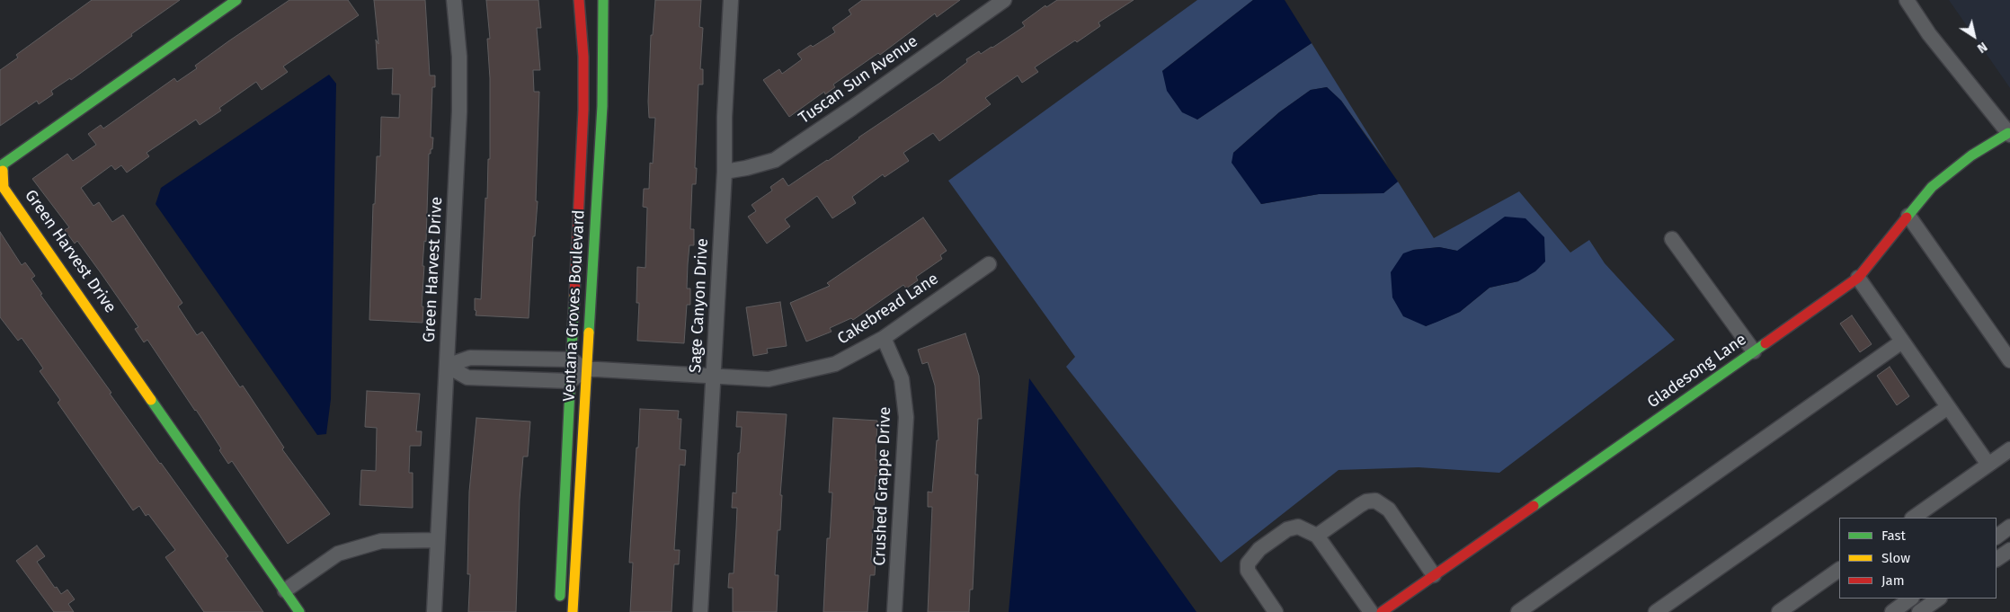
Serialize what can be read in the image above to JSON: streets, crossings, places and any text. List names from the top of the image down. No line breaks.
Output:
{"streets":{"street":["Tuscan Sun Avenue","Green Harvest Drive","Ventana Groves Boulevard","Sage Canyon Drive","Cakebread Lane","Gladesong Lane","Crushed Grappe Drive"]},"crossings":[["Tuscan Sun Avenue","Sage Canyon Drive"],["Ventana Groves Boulevard","Cakebread Lane"],["Sage Canyon Drive","Cakebread Lane"],["Cakebread Lane","Crushed Grappe Drive"]],"legend":["Fast","Slow","Jam"],"north":"bottom right"}
